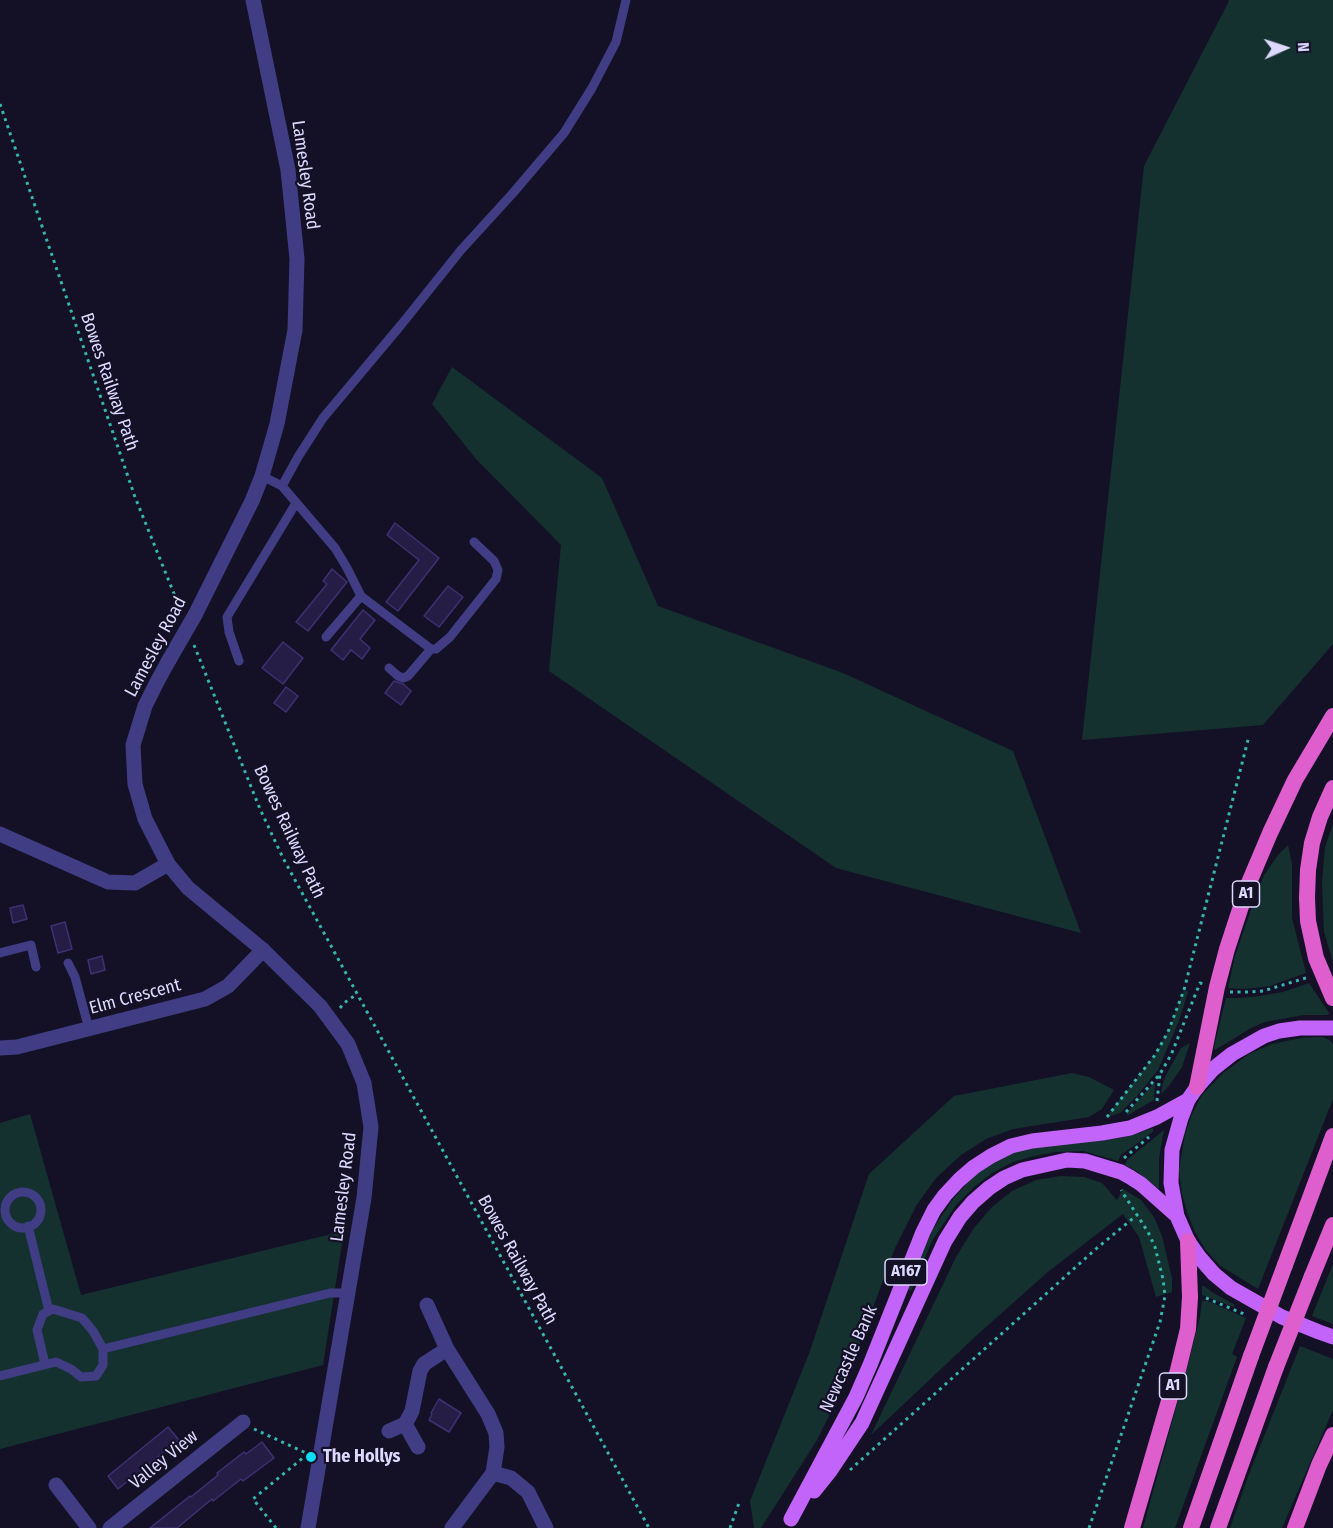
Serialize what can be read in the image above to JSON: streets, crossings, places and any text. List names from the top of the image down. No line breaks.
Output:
{"streets":{"highway":["A1"],"main road":["A167","Newcastle Bank"],"street":["Lamesley Road","Elm Crescent","Valley View"],"path":["Bowes Railway Path"]},"crossings":[["Lamesley Road","Bowes Railway Path"],["Lamesley Road","Elm Crescent"],["A1","A167"],["A1","Newcastle Bank"],["A167","Newcastle Bank"]],"places":["The Hollys"],"north":"right"}
